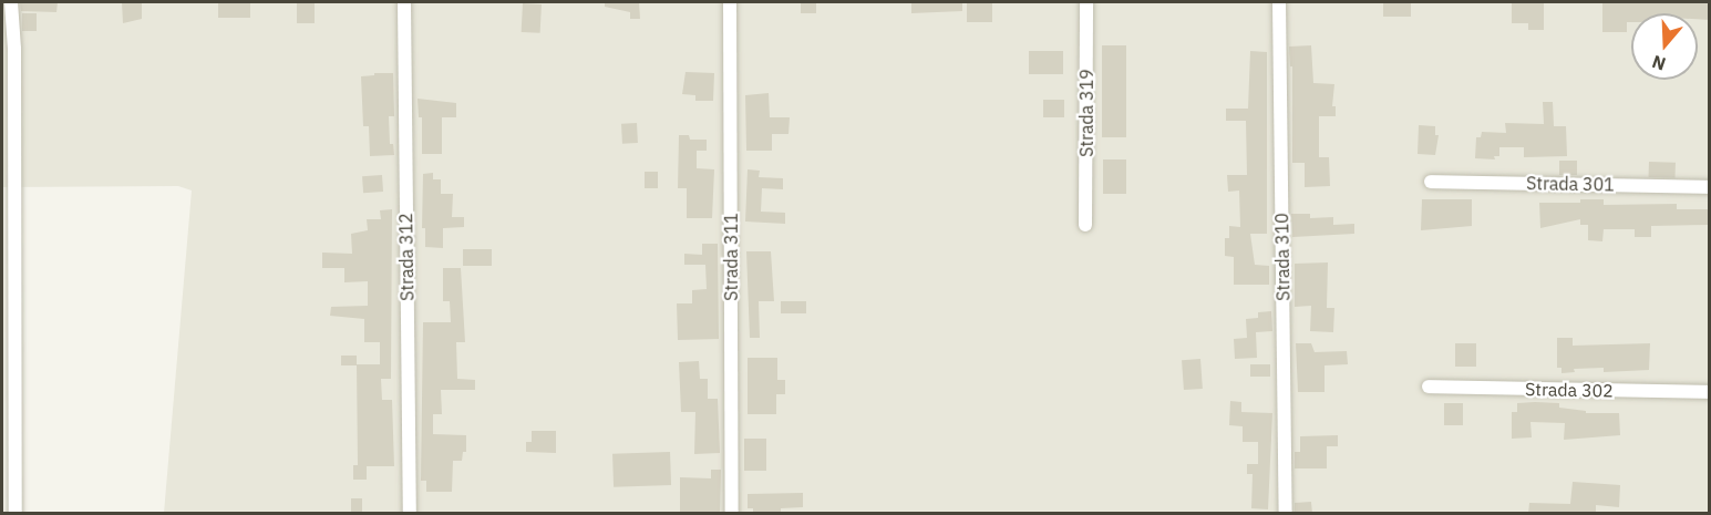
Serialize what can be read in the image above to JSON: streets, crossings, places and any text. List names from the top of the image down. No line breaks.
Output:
{"streets":{"street":["Strada 319","Strada 301","Strada 312","Strada 311","Strada 310","Strada 302"]},"north":"bottom"}
